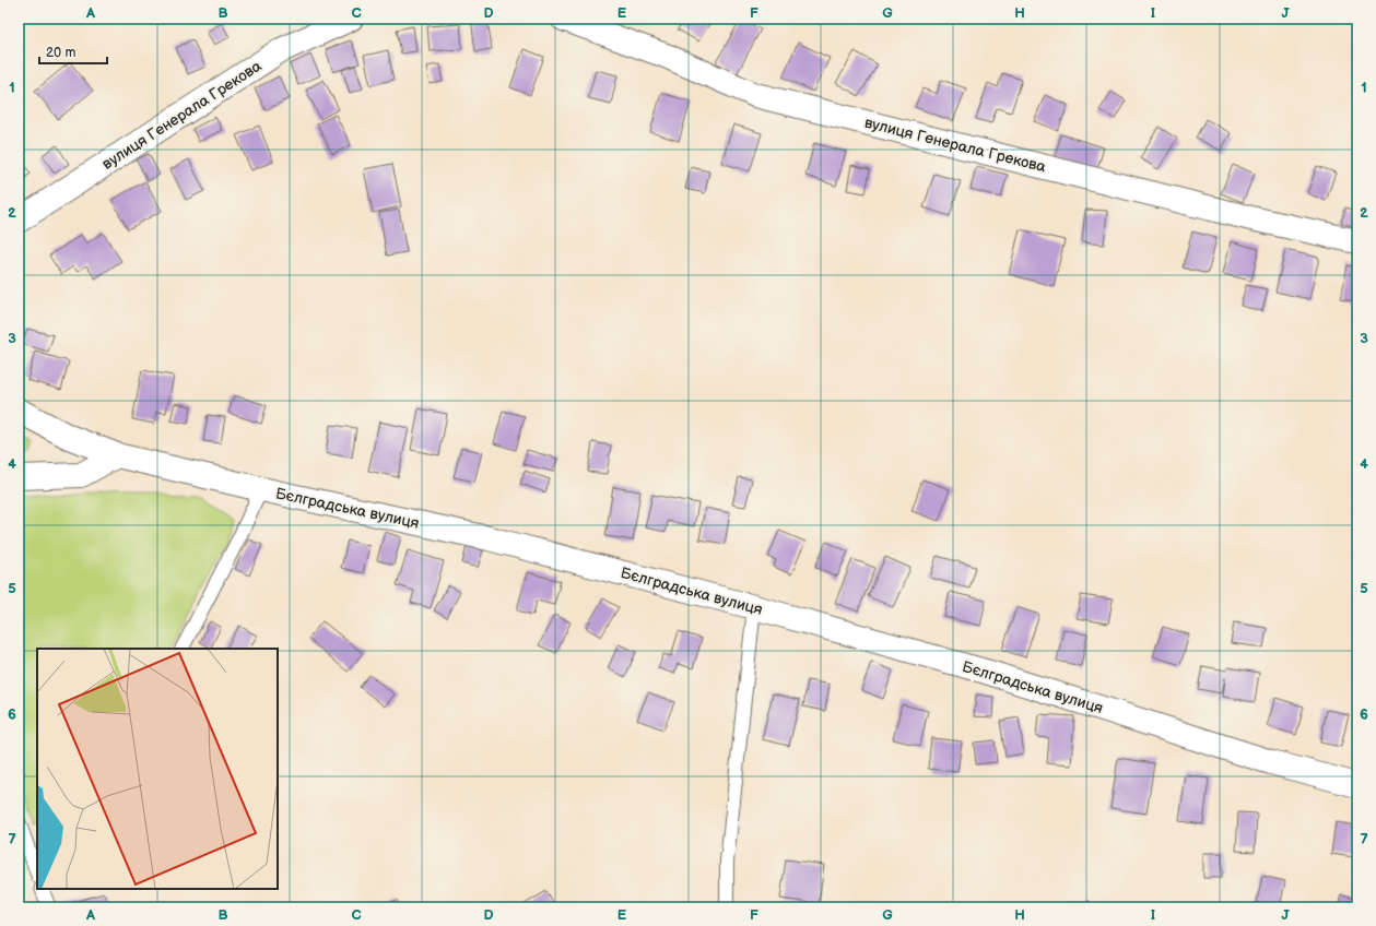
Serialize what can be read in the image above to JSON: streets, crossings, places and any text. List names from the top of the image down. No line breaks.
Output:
{"streets":{"street":["вулиця Генерала Грекова","Бєлградська вулиця"]},"scale_bar":"20 m","grid":{"columns":["A","B","C","D","E","F","G","H","I","J"],"rows":["1","2","3","4","5","6","7"]}}
